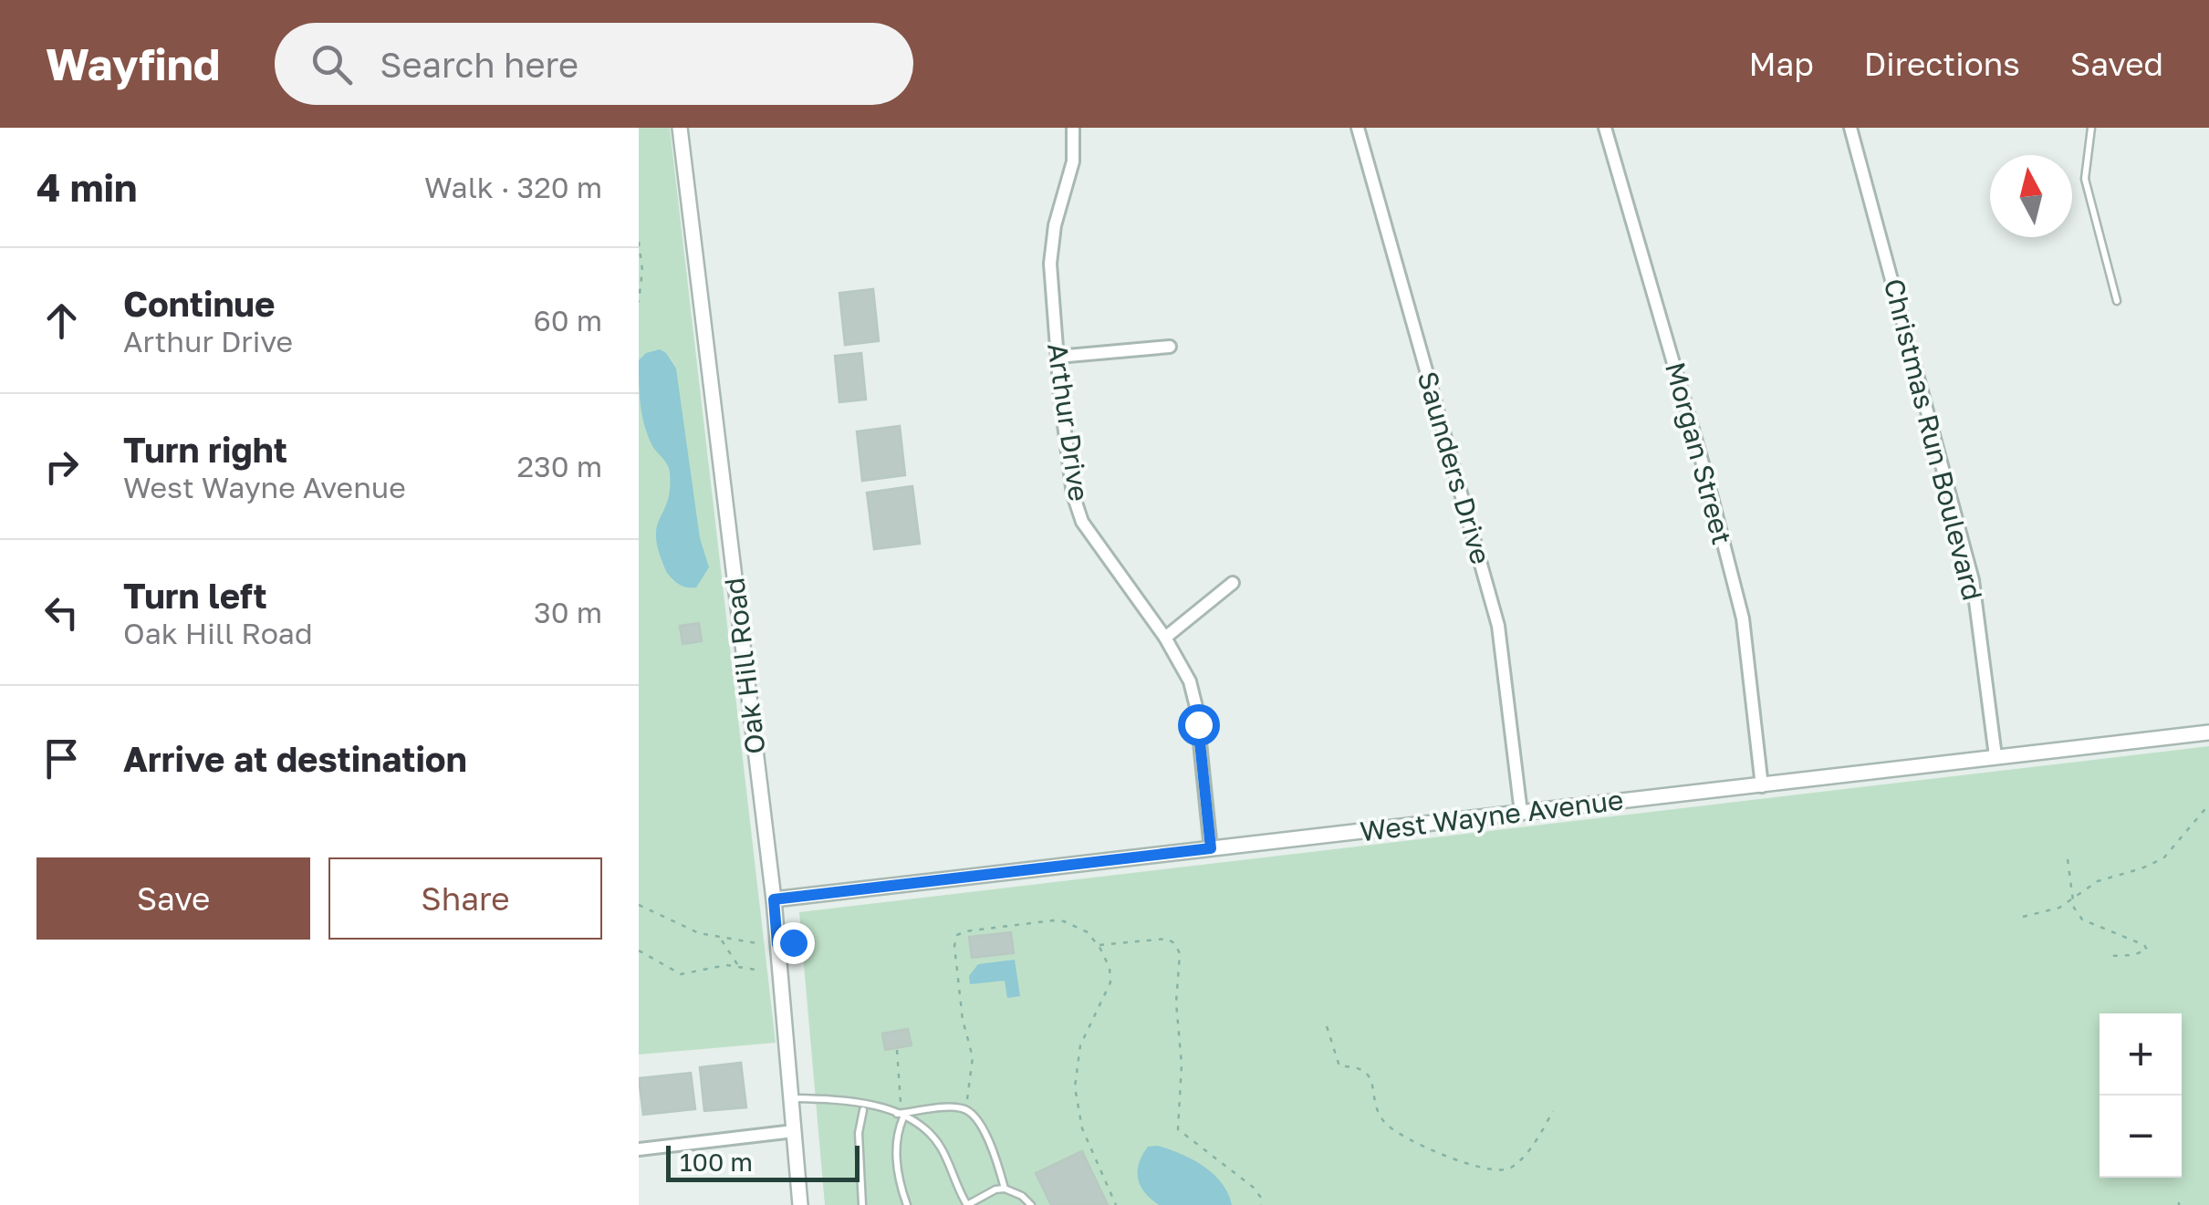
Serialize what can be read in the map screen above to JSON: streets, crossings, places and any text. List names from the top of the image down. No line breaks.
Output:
{"streets":{"street":["Arthur Drive","Christmas Run Boulevard","Morgan Street","Saunders Drive","Oak Hill Road","West Wayne Avenue"]},"crossings":[["Arthur Drive","West Wayne Avenue"],["Christmas Run Boulevard","West Wayne Avenue"],["Morgan Street","West Wayne Avenue"],["Saunders Drive","West Wayne Avenue"],["Oak Hill Road","West Wayne Avenue"]],"scale_bar":"100 m","north":"top","page":{"header":"Wayfind","search":"Search here","nav":["Map","Directions","Saved"],"heading":["4 min","Walk · 320 m"],"list":[["Continue","Arthur Drive","60 m"],["Turn right","West Wayne Avenue","230 m"],["Turn left","Oak Hill Road","30 m"],"Arrive at destination"],"buttons":["Save","Share"],"map_buttons":["+","−"],"scale":"100 m"}}
